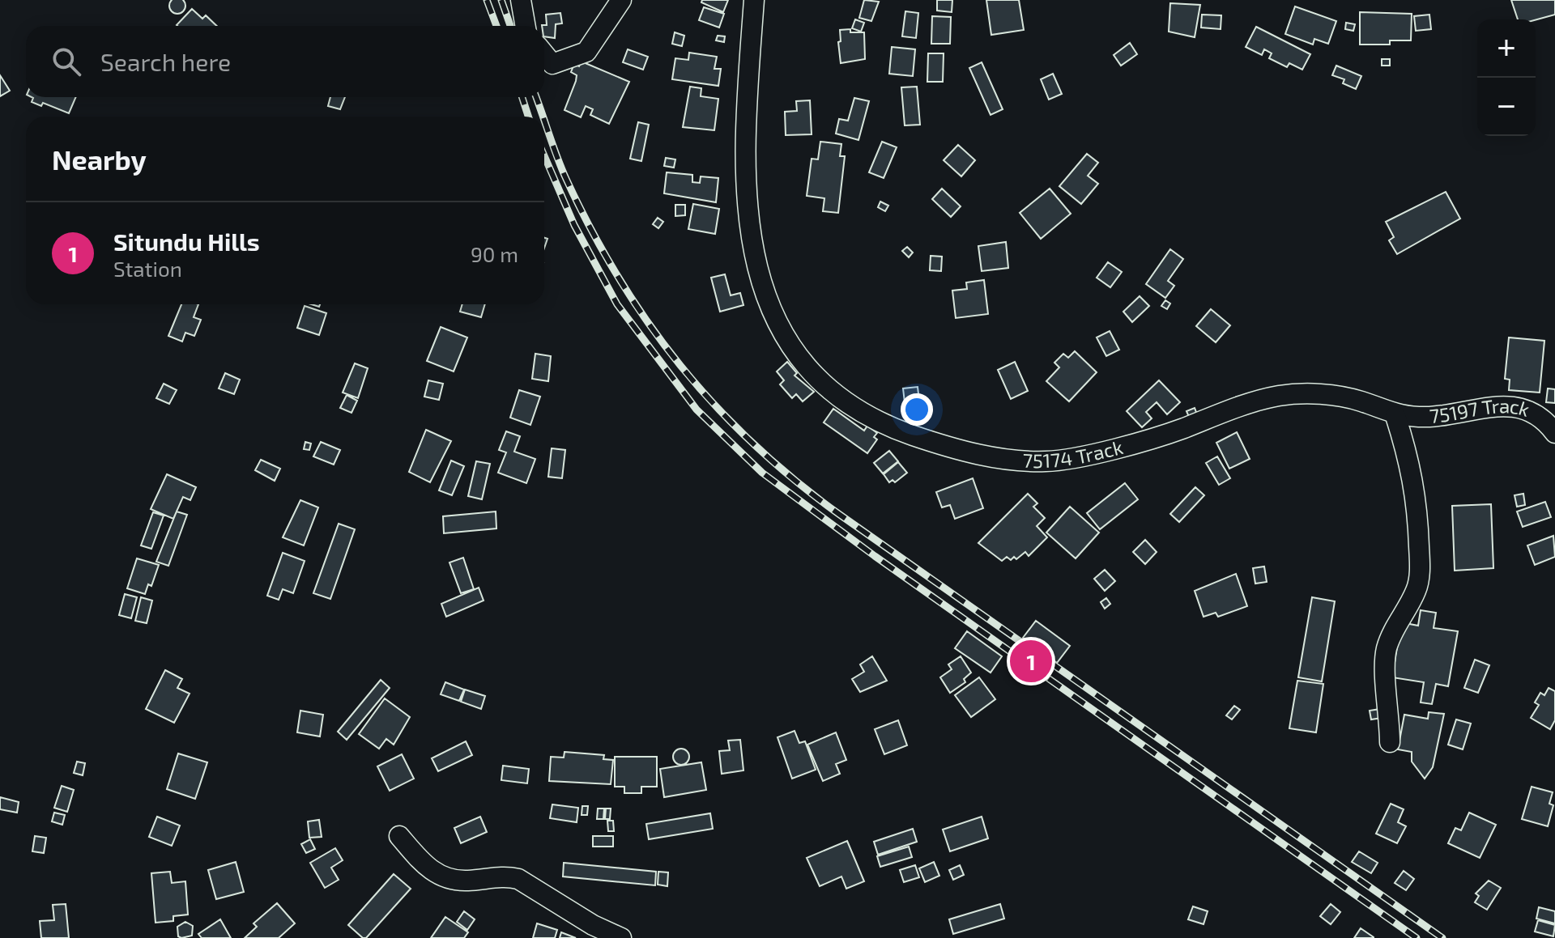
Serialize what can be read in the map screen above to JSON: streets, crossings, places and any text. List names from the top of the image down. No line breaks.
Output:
{"streets":{"street":["75197 Track","75174 Track"]},"crossings":[["75197 Track","75174 Track"]],"page":{"map_buttons":["+","−"],"search":"Search here","heading":"Nearby","list":[{"mark":"1","name":"Situndu Hills","note":"Station","value":"90 m"}],"pins":"1"}}
